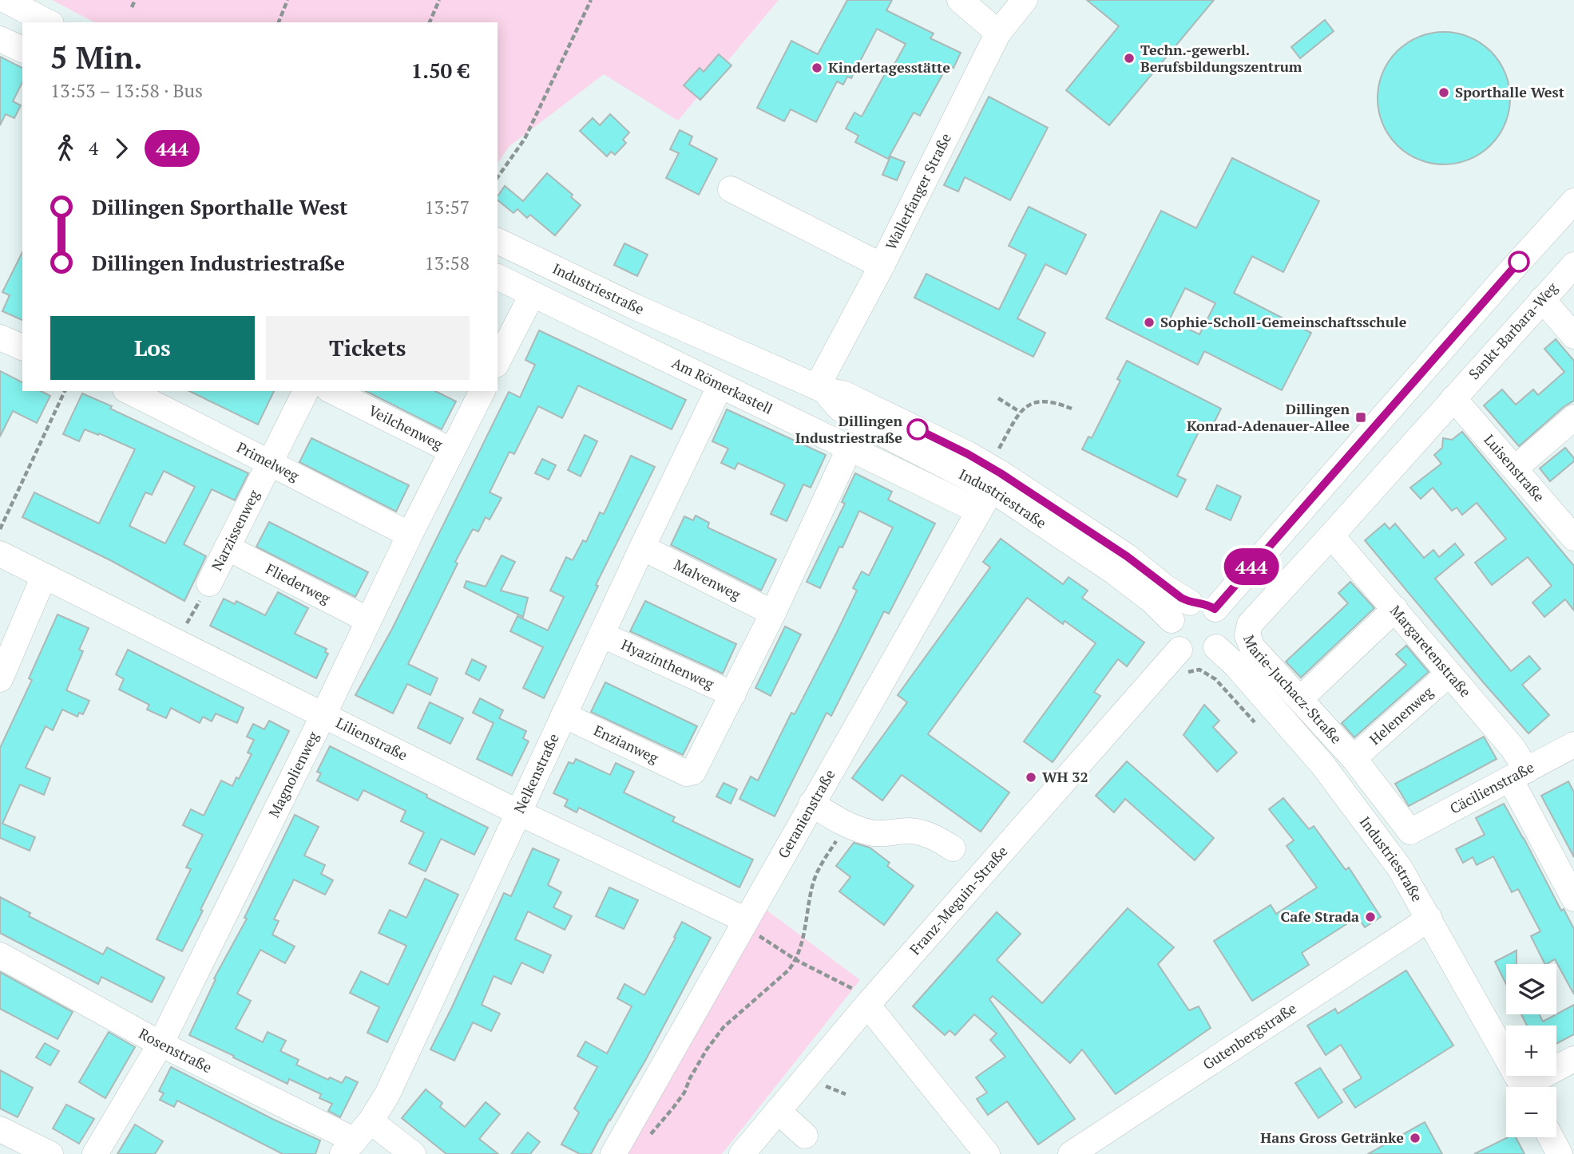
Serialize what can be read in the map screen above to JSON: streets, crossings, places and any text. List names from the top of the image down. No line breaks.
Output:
{"streets":{"street":["Wallerfanger Straße","Industriestraße","Sankt-Barbara-Weg","Am Römerkastell","Veilchenweg","Primelweg","Luisenstraße","Narzissenweg","Malvenweg","Fliederweg","Margaretenstraße","Hyazinthenweg","Marie-Juchacz-Straße","Helenenweg","Lilienstraße","Enzianweg","Nelkenstraße","Magnolienweg","Cäcilienstraße","Geranienstraße","Franz-Meguin-Straße","Gutenbergstraße","Rosenstraße"]},"crossings":[["Wallerfanger Straße","Industriestraße"],["Industriestraße","Geranienstraße"],["Industriestraße","Franz-Meguin-Straße"],["Industriestraße","Gutenbergstraße"],["Sankt-Barbara-Weg","Luisenstraße"],["Sankt-Barbara-Weg","Marie-Juchacz-Straße"],["Am Römerkastell","Nelkenstraße"],["Am Römerkastell","Geranienstraße"],["Veilchenweg","Magnolienweg"],["Primelweg","Narzissenweg"],["Primelweg","Magnolienweg"],["Luisenstraße","Marie-Juchacz-Straße"],["Narzissenweg","Fliederweg"],["Malvenweg","Nelkenstraße"],["Fliederweg","Magnolienweg"],["Margaretenstraße","Marie-Juchacz-Straße"],["Margaretenstraße","Helenenweg"],["Margaretenstraße","Cäcilienstraße"],["Hyazinthenweg","Enzianweg"],["Hyazinthenweg","Nelkenstraße"],["Marie-Juchacz-Straße","Helenenweg"],["Marie-Juchacz-Straße","Cäcilienstraße"],["Lilienstraße","Nelkenstraße"],["Lilienstraße","Magnolienweg"],["Lilienstraße","Geranienstraße"],["Enzianweg","Nelkenstraße"],["Nelkenstraße","Rosenstraße"],["Magnolienweg","Rosenstraße"]],"places":{"other":["Techn.-gewerbl. Berufsbildungszentrum","Kindertagesstätte","Sporthalle West","Sophie-Scholl-Gemeinschaftsschule","Dillingen Industriestraße","WH 32","Cafe Strada","Hans Gross Getränke"],"transit":["Dillingen Konrad-Adenauer-Allee"]},"lines":["bus line 444"],"page":{"on_map":"444","heading":["5 Min.","13:53 – 13:58 · Bus","1.50 €"],"legs":["4","444"],"list":[{"name":"Dillingen Sporthalle West","value":"13:57"},{"name":"Dillingen Industriestraße","value":"13:58"}],"buttons":["Los","Tickets"],"map_buttons":["+","−"]}}
